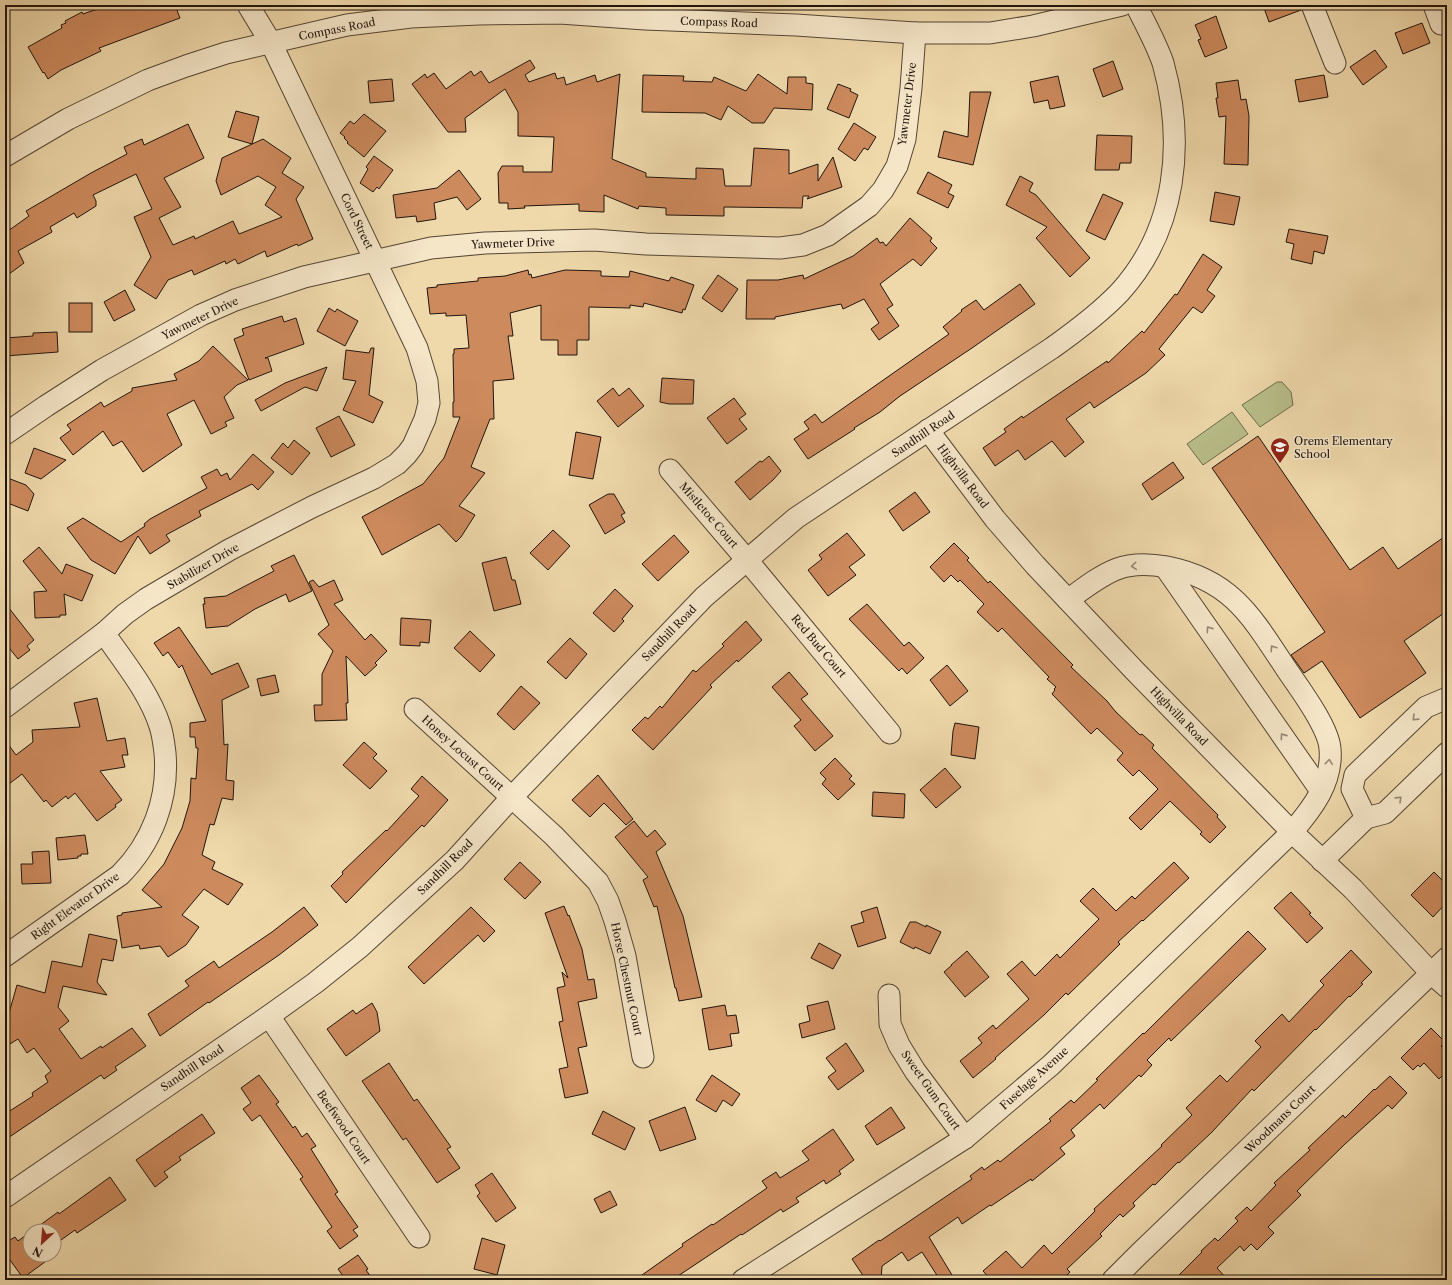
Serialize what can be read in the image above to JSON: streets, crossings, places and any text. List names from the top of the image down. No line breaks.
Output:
{"streets":{"street":["Compass Road","Yawmeter Drive","Cord Street","Sandhill Road","Highvilla Road","Mistletoe Court","Stabilizer Drive","Red Bud Court","Honey Locust Court","Right Elevator Drive","Horse Chestnut Court","Fuselage Avenue","Sweet Gum Court","Woodmans Court","Beefwood Court"]},"crossings":[["Compass Road","Yawmeter Drive"],["Compass Road","Cord Street"],["Yawmeter Drive","Cord Street"],["Cord Street","Stabilizer Drive"],["Sandhill Road","Highvilla Road"],["Sandhill Road","Mistletoe Court"],["Sandhill Road","Red Bud Court"],["Sandhill Road","Honey Locust Court"],["Sandhill Road","Horse Chestnut Court"],["Sandhill Road","Beefwood Court"],["Highvilla Road","Fuselage Avenue"],["Highvilla Road","Woodmans Court"],["Mistletoe Court","Red Bud Court"],["Stabilizer Drive","Right Elevator Drive"],["Honey Locust Court","Horse Chestnut Court"],["Fuselage Avenue","Sweet Gum Court"]],"places":{"school or university":["Orems Elementary School"]},"north":"bottom left"}
